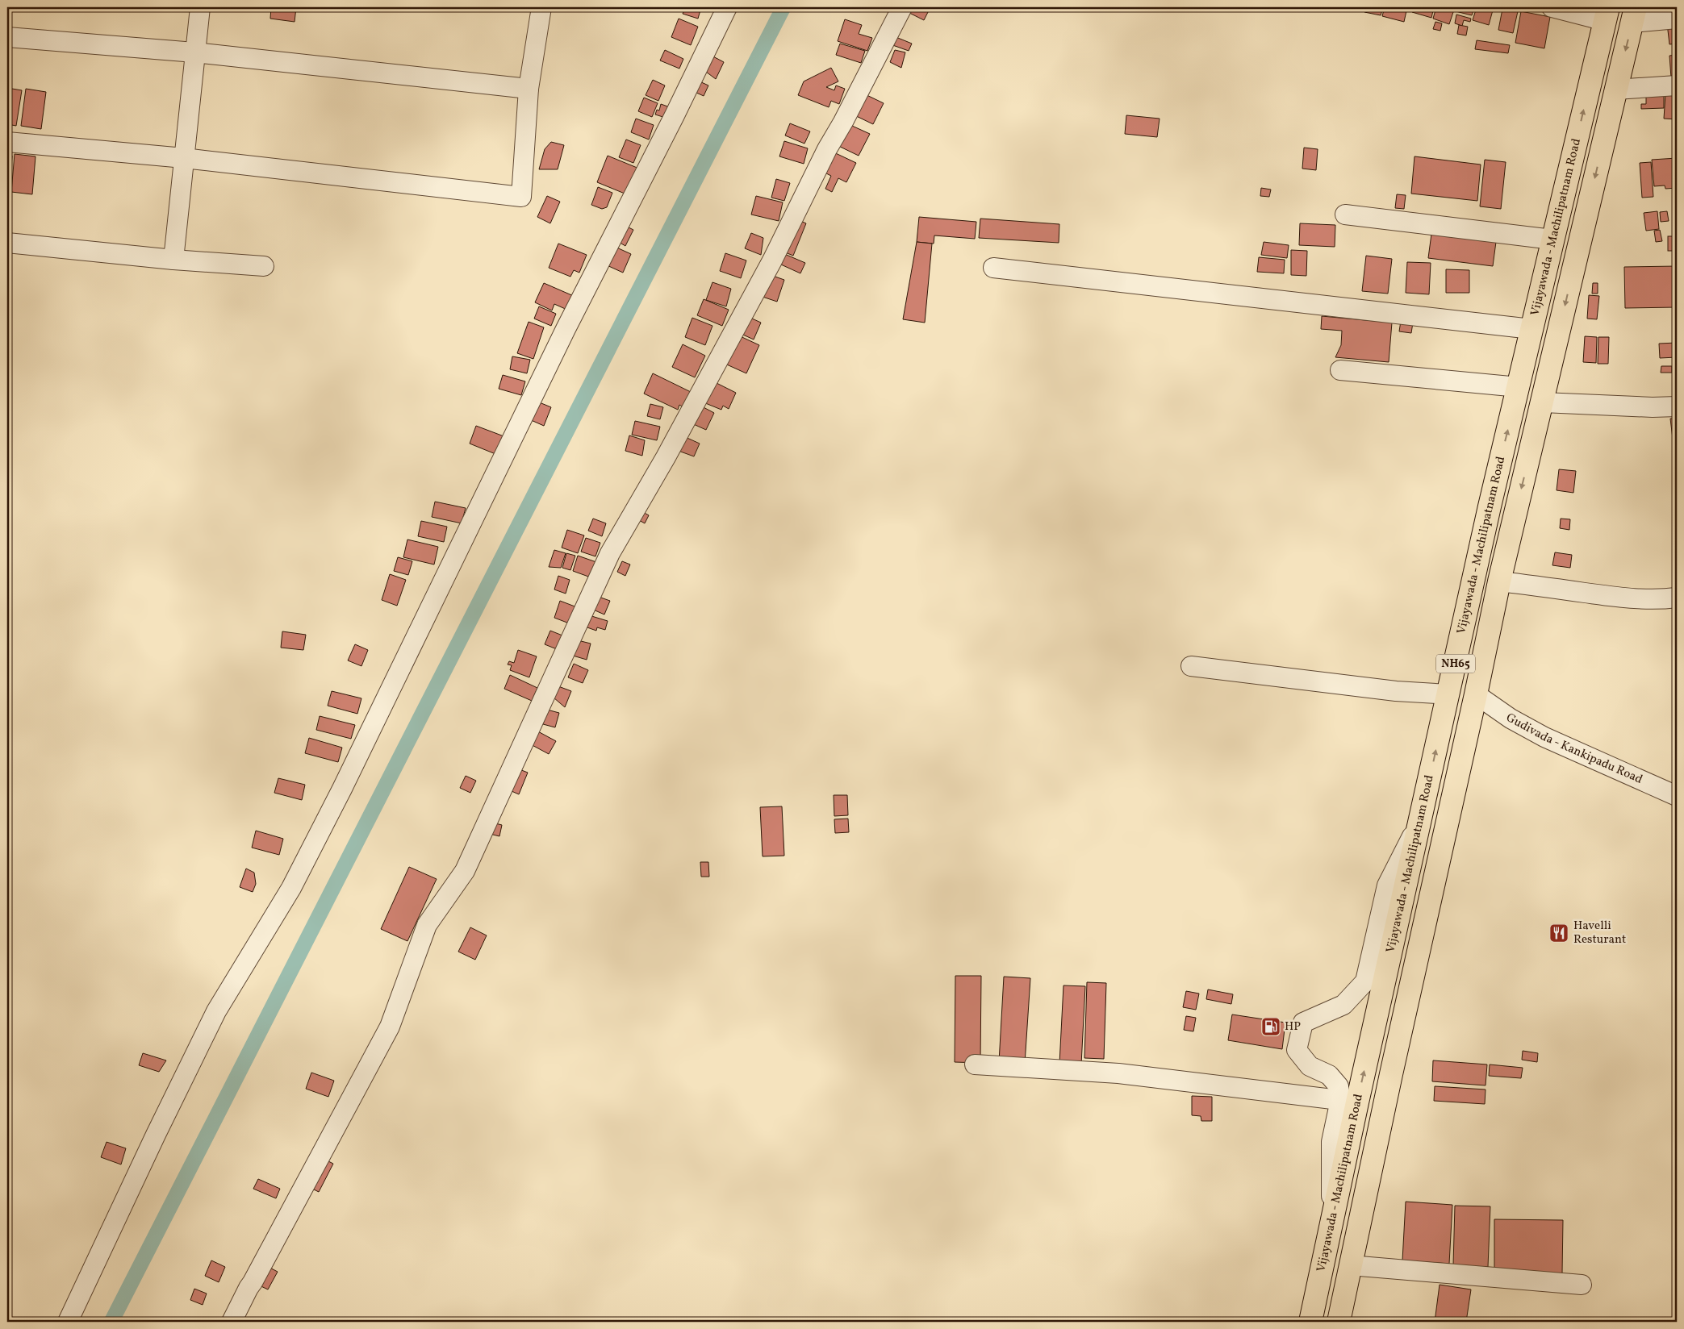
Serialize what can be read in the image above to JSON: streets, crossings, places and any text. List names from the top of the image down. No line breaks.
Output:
{"streets":{"highway":["Vijayawada - Machilipatnam Road","NH65"],"street":["Gudivada - Kankipadu Road"]},"crossings":[["Vijayawada - Machilipatnam Road","Gudivada - Kankipadu Road"]],"places":{"restaurant":["Havelli Resturant"],"fuel station":["HP"]}}
